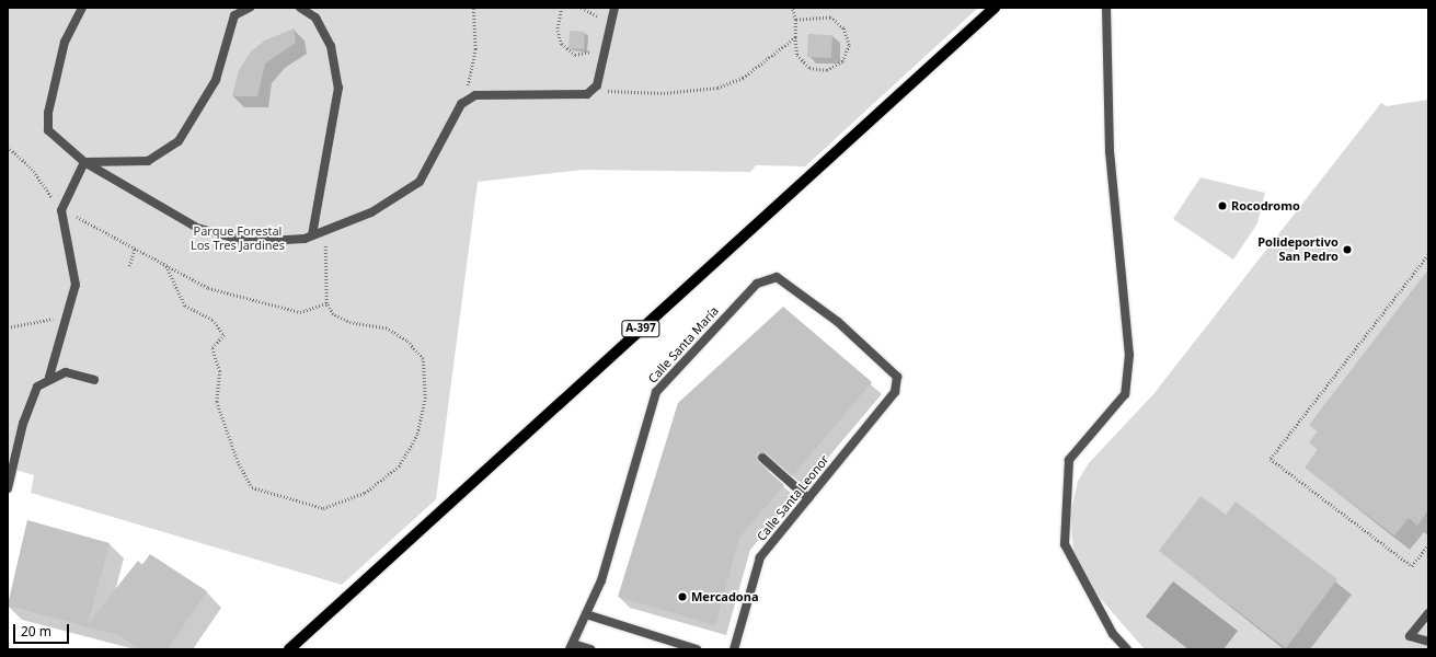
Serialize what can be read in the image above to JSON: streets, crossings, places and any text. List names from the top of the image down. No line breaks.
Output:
{"streets":{"main road":["A-397"],"street":["Calle Santa María","Calle Santa Leonor"]},"crossings":[["Calle Santa María","Calle Santa Leonor"]],"parks":["Parque Forestal Los Tres Jardines"],"places":["Rocodromo","Polideportivo San Pedro","Mercadona"],"scale_bar":"20 m"}
